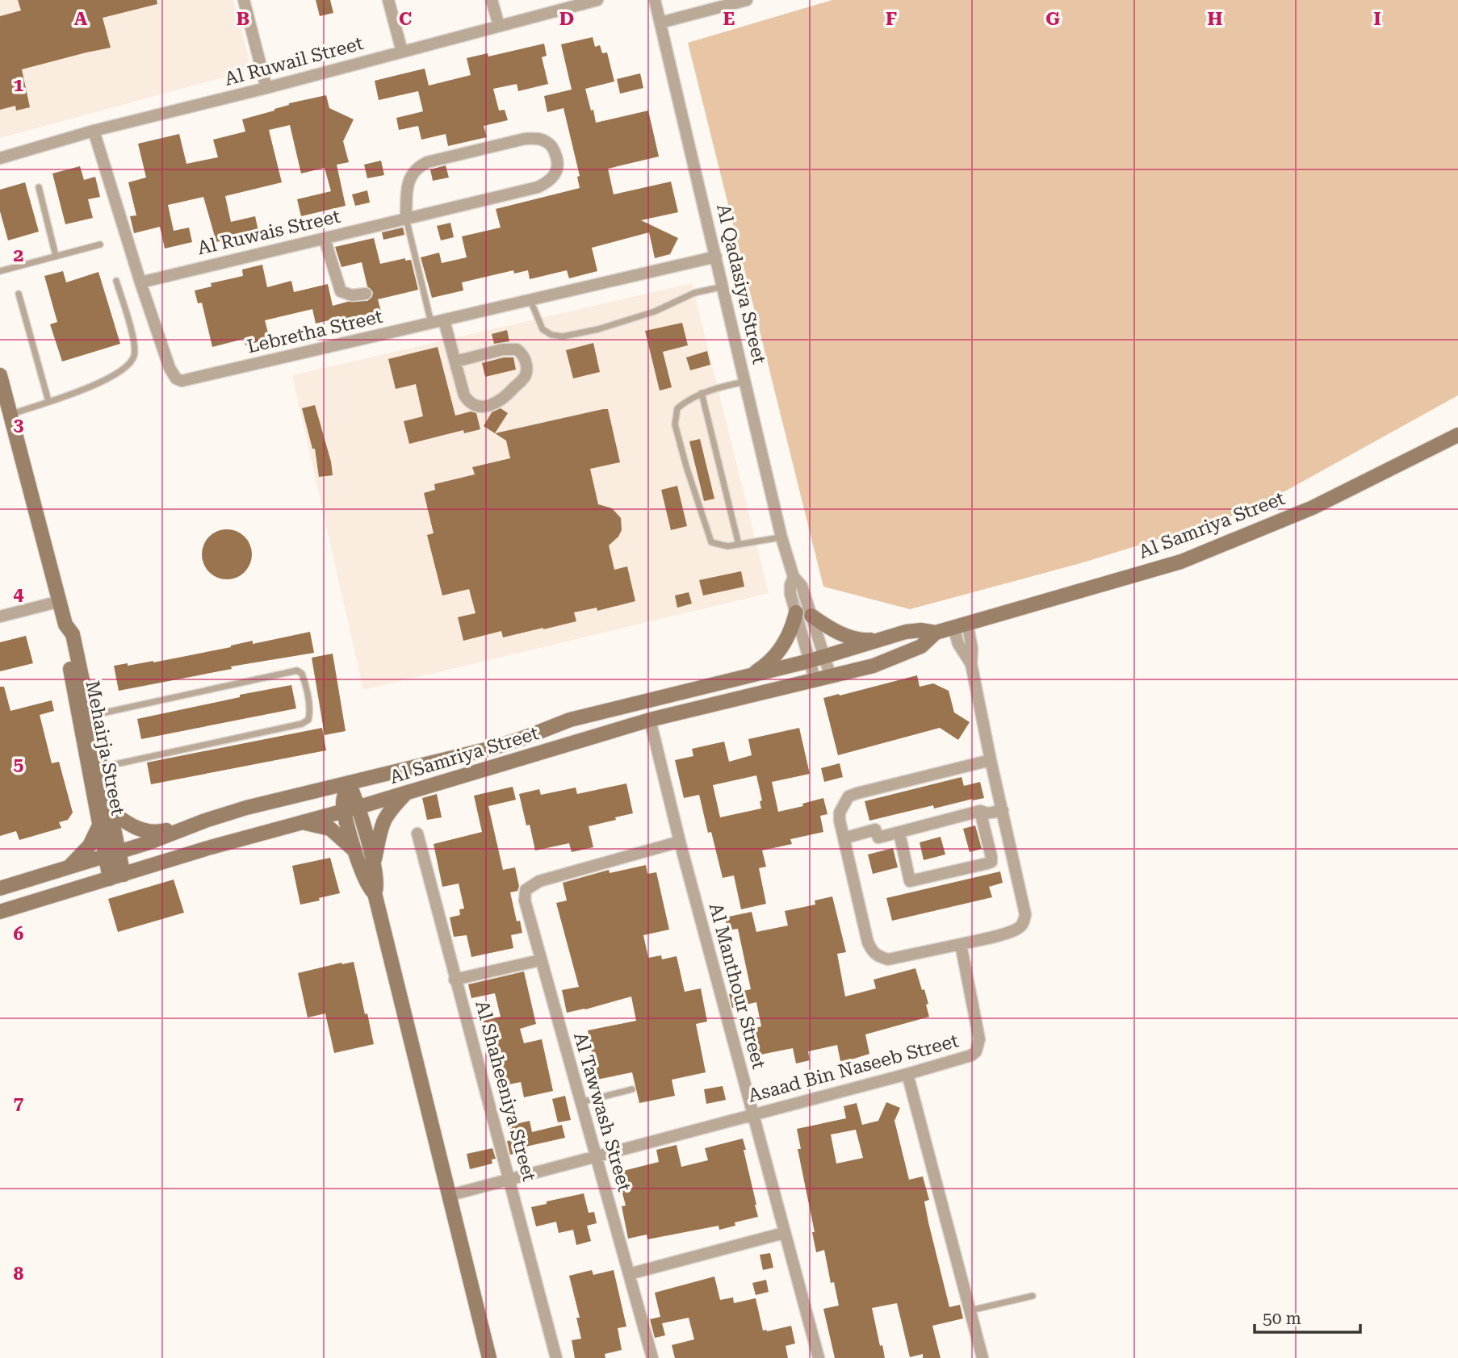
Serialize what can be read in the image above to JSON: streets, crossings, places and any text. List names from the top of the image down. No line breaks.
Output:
{"streets":{"street":["Al Ruwail Street","Al Ruwais Street","Al Qadasiya Street","Lebretha Street","Al Samriya Street","Mehairja Street","Al Manthour Street","Asaad Bin Naseeb Street","Al Shaheeniya Street","Al Tawwash Street"]},"crossings":[["Al Ruwail Street","Lebretha Street"],["Al Ruwais Street","Lebretha Street"],["Al Qadasiya Street","Lebretha Street"],["Al Qadasiya Street","Al Samriya Street"],["Al Samriya Street","Mehairja Street"],["Al Samriya Street","Al Manthour Street"],["Al Manthour Street","Asaad Bin Naseeb Street"],["Al Manthour Street","Al Tawwash Street"],["Asaad Bin Naseeb Street","Al Shaheeniya Street"],["Asaad Bin Naseeb Street","Al Tawwash Street"]],"scale_bar":"50 m","grid":{"columns":["A","B","C","D","E","F","G","H","I"],"rows":["1","2","3","4","5","6","7","8"]}}
